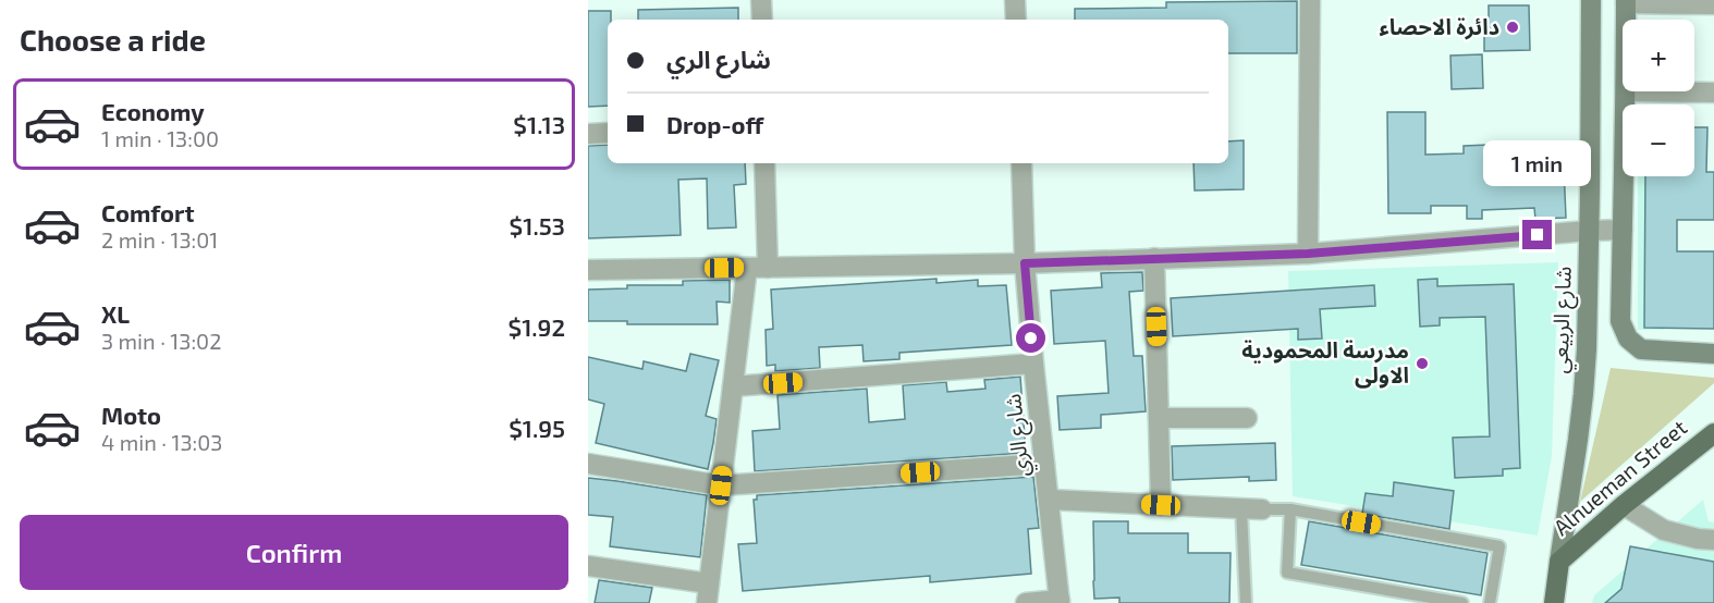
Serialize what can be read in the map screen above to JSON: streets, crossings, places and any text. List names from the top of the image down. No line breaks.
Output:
{"streets":{"main road":["Alnueman Street"],"street":["شارع الربيعي","شارع الري"]},"crossings":[["شارع الربيعي","Alnueman Street"]],"places":["دائرة الاحصاء","مدرسة المحمودية الاولى"],"page":{"heading":"Choose a ride","map_buttons":["+","−"],"banner":["شارع الري","Drop-off"],"list":[{"name":"Economy","note":"1 min · 13:00","value":"$1.13"},{"name":"Comfort","note":"2 min · 13:01","value":"$1.53"},{"name":"XL","note":"3 min · 13:02","value":"$1.92"},{"name":"Moto","note":"4 min · 13:03","value":"$1.95"}],"bubble":"1 min","buttons":"Confirm"}}
